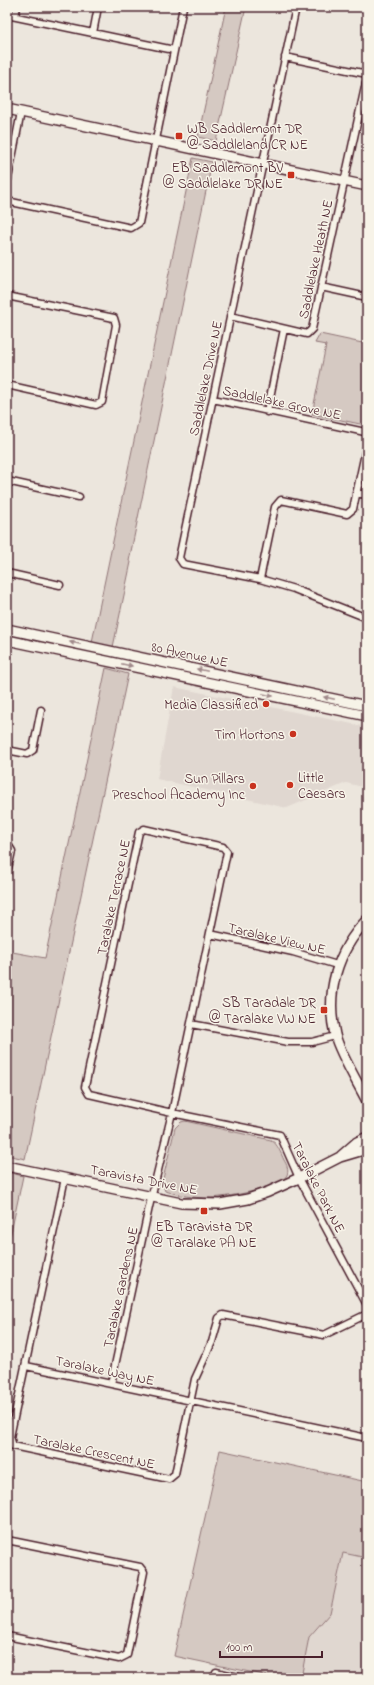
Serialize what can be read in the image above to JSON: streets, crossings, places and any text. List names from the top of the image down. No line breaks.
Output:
{"streets":{"street":["Saddlelake Heath NE","Saddlelake Drive NE","Saddlelake Grove NE","80 Avenue NE","Taralake Terrace NE","Taralake View NE","Taravista Drive NE","Taralake Park NE","Taralake Gardens NE","Taralake Way NE","Taralake Crescent NE"]},"crossings":[["Saddlelake Heath NE","Saddlelake Drive NE"],["Saddlelake Drive NE","Saddlelake Grove NE"],["Taralake Terrace NE","Taralake View NE"],["Taralake Terrace NE","Taravista Drive NE"],["Taralake Terrace NE","Taralake Park NE"],["Taralake Terrace NE","Taralake Gardens NE"],["Taravista Drive NE","Taralake Park NE"],["Taravista Drive NE","Taralake Gardens NE"],["Taralake Gardens NE","Taralake Way NE"],["Taralake Way NE","Taralake Crescent NE"]],"places":{"transit":["WB Saddlemont DR @ Saddleland CR NE","EB Saddlemont BV @ Saddlelake DR NE","SB Taradale DR @ Taralake VW NE","EB Taravista DR @ Taralake PA NE"],"other":["Media Classified","Tim Hortons","Little Caesars","Sun Pillars Preschool Academy Inc"]},"scale_bar":"100 m"}
